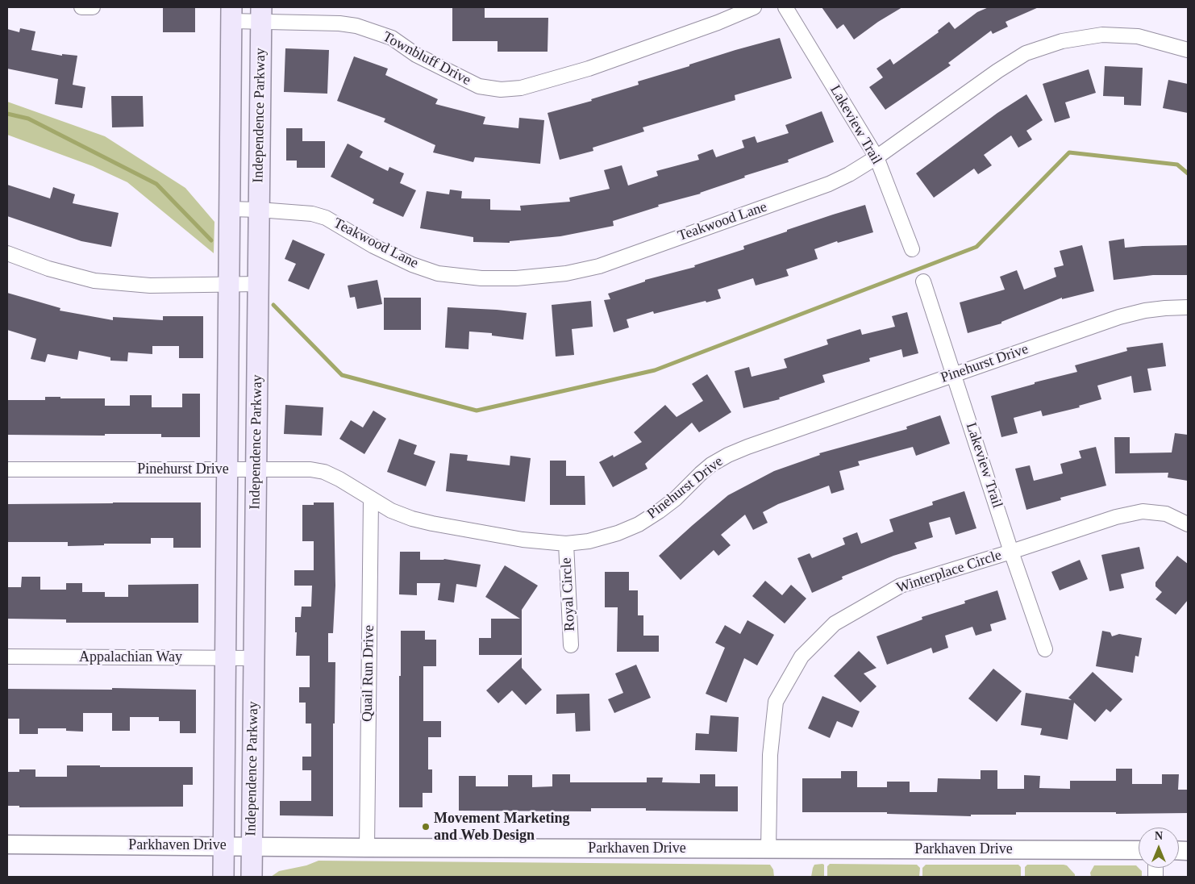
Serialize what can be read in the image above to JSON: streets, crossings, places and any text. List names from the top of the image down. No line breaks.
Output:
{"streets":{"main road":["Independence Parkway"],"street":["Townbluff Drive","Lakeview Trail","Teakwood Lane","Pinehurst Drive","Winterplace Circle","Royal Circle","Appalachian Way","Quail Run Drive","Parkhaven Drive"]},"crossings":[["Townbluff Drive","Independence Parkway"],["Independence Parkway","Teakwood Lane"],["Independence Parkway","Pinehurst Drive"],["Independence Parkway","Appalachian Way"],["Independence Parkway","Parkhaven Drive"],["Lakeview Trail","Teakwood Lane"],["Lakeview Trail","Pinehurst Drive"],["Lakeview Trail","Winterplace Circle"],["Pinehurst Drive","Royal Circle"],["Pinehurst Drive","Quail Run Drive"],["Winterplace Circle","Parkhaven Drive"],["Quail Run Drive","Parkhaven Drive"]],"places":["Movement Marketing and Web Design"],"north":"top"}
